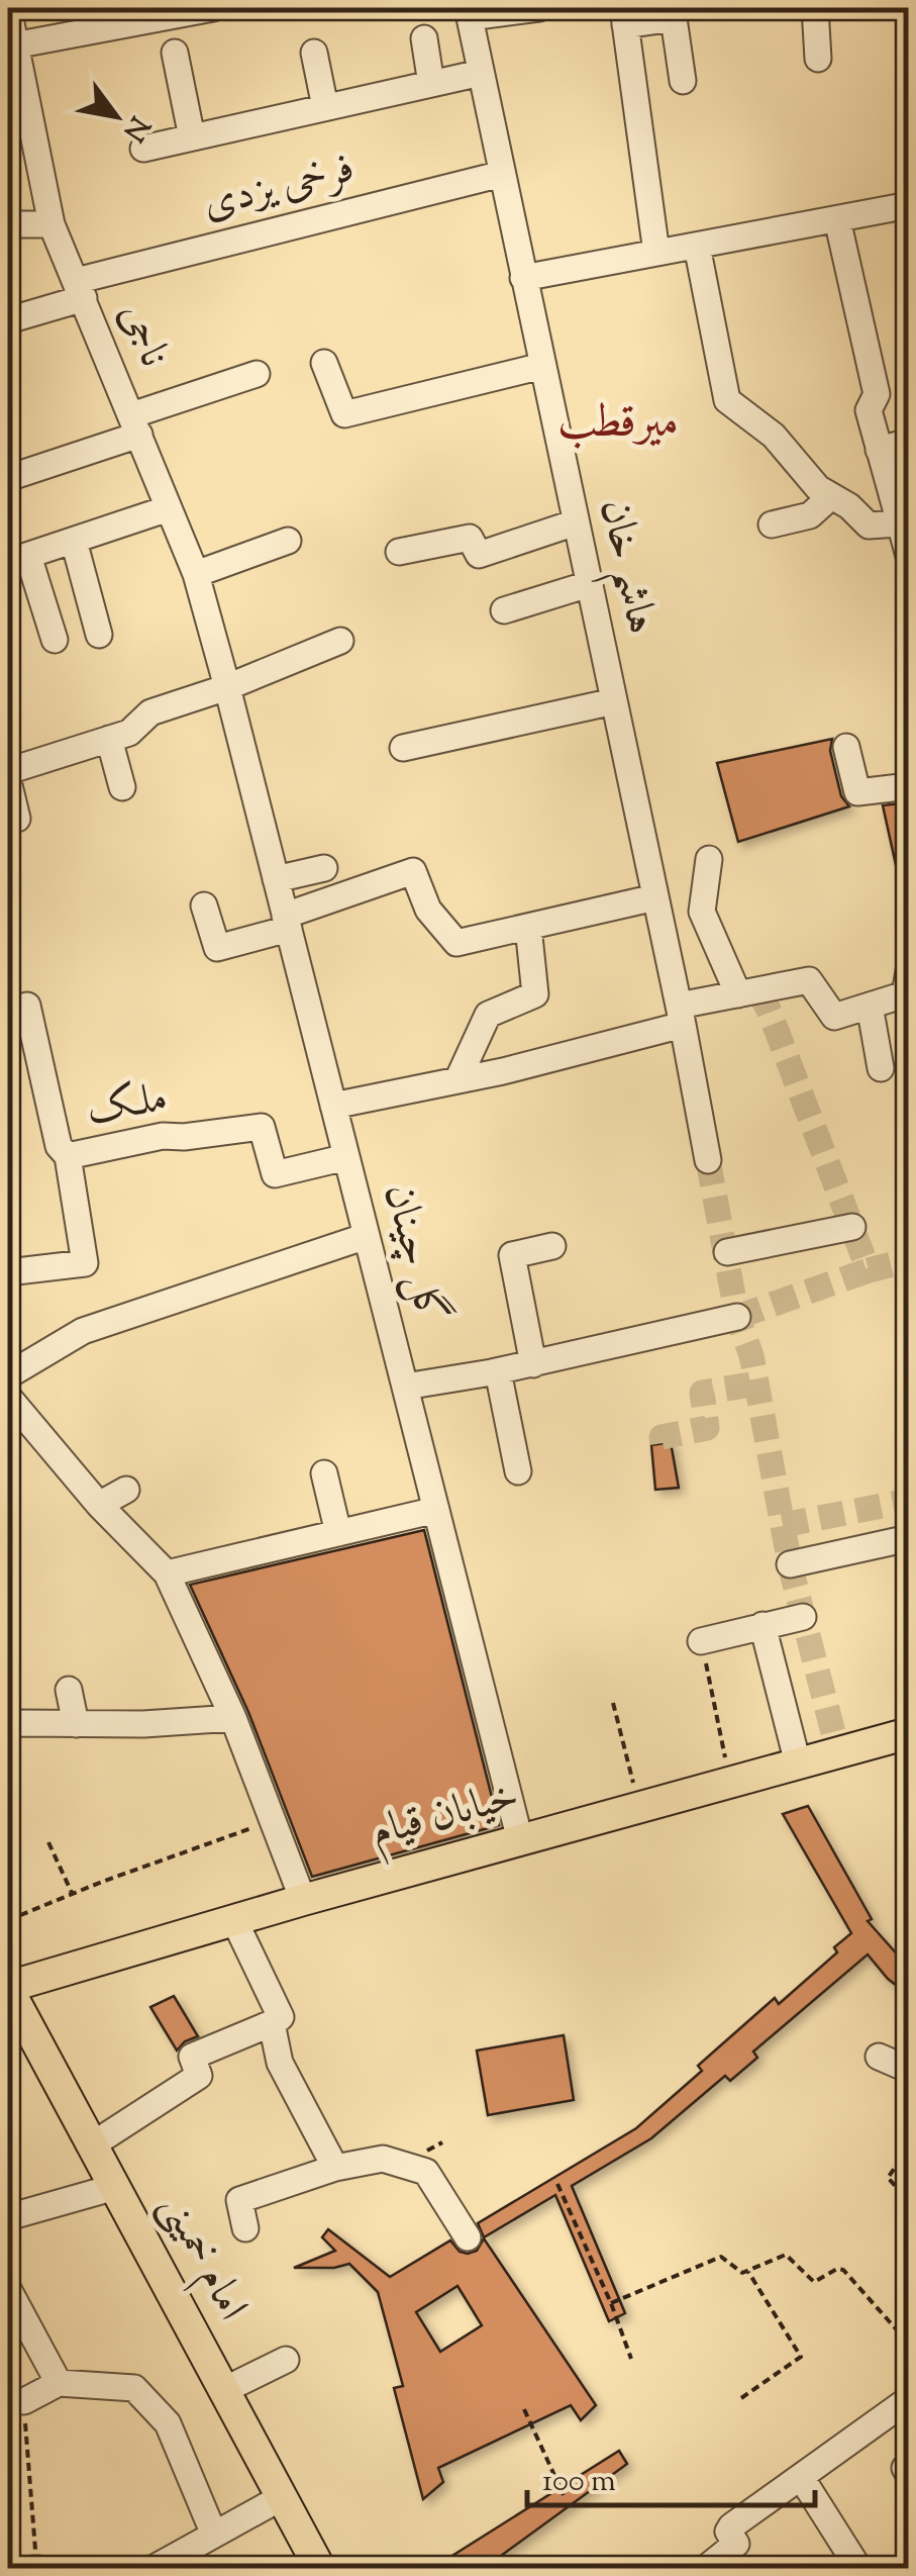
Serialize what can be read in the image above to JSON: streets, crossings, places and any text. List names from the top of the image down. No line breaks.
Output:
{"streets":{"main road":["خیابان قیام","امام خمینی"],"street":["فرخی یزدی","ناجی","هاشم خان","ملک","گل چینان"]},"crossings":[["فرخی یزدی","ناجی"],["فرخی یزدی","هاشم خان"],["ناجی","گل چینان"],["ملک","گل چینان"],["گل چینان","خیابان قیام"],["خیابان قیام","امام خمینی"]],"districts":["میرقطب"],"scale_bar":"100 m","north":"bottom right"}
